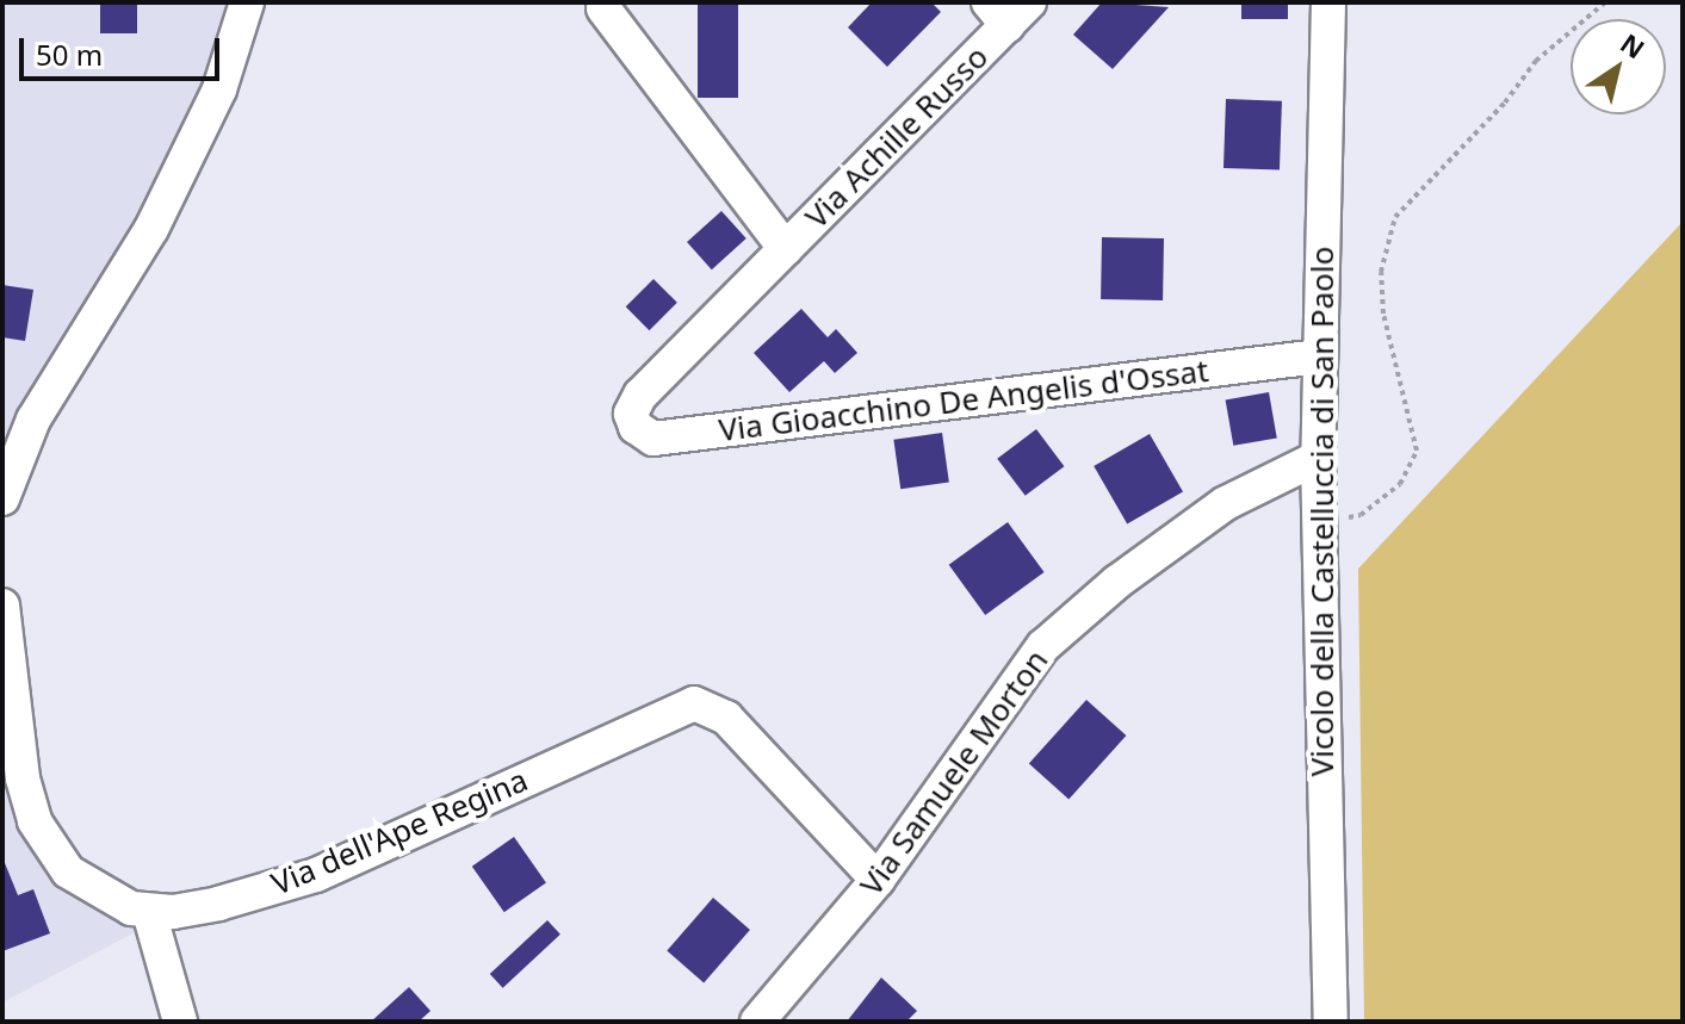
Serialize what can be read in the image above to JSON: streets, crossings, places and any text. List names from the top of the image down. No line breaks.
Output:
{"streets":{"street":["Via Achille Russo","Via Gioacchino De Angelis d'Ossat","Vicolo della Castelluccia di San Paolo","Via Samuele Morton","Via dell'Ape Regina"]},"crossings":[["Via Achille Russo","Via Gioacchino De Angelis d'Ossat"],["Via Gioacchino De Angelis d'Ossat","Vicolo della Castelluccia di San Paolo"],["Vicolo della Castelluccia di San Paolo","Via Samuele Morton"],["Via Samuele Morton","Via dell'Ape Regina"]],"scale_bar":"50 m","north":"top right"}
